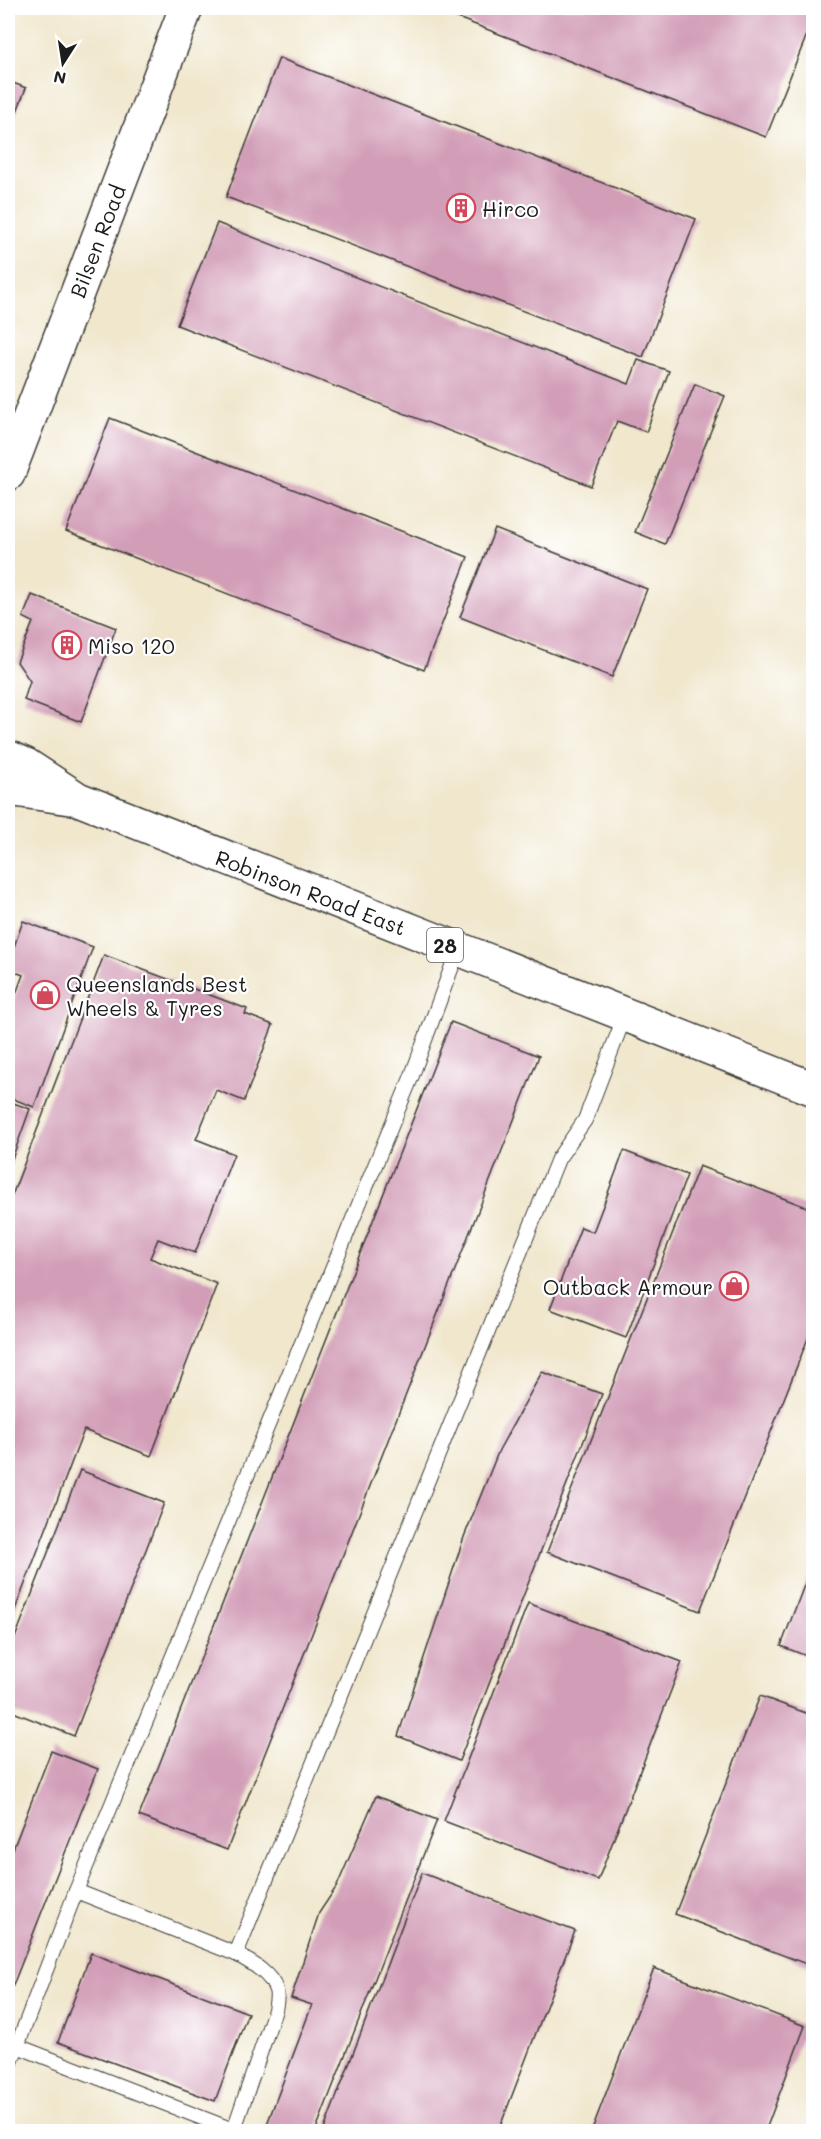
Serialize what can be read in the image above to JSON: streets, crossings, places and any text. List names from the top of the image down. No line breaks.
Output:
{"streets":{"main road":["Bilsen Road","Robinson Road East","28"]},"places":{"building":["Hirco","Miso 120"],"shop":["Queenslands Best Wheels & Tyres","Outback Armour"]},"north":"bottom"}
